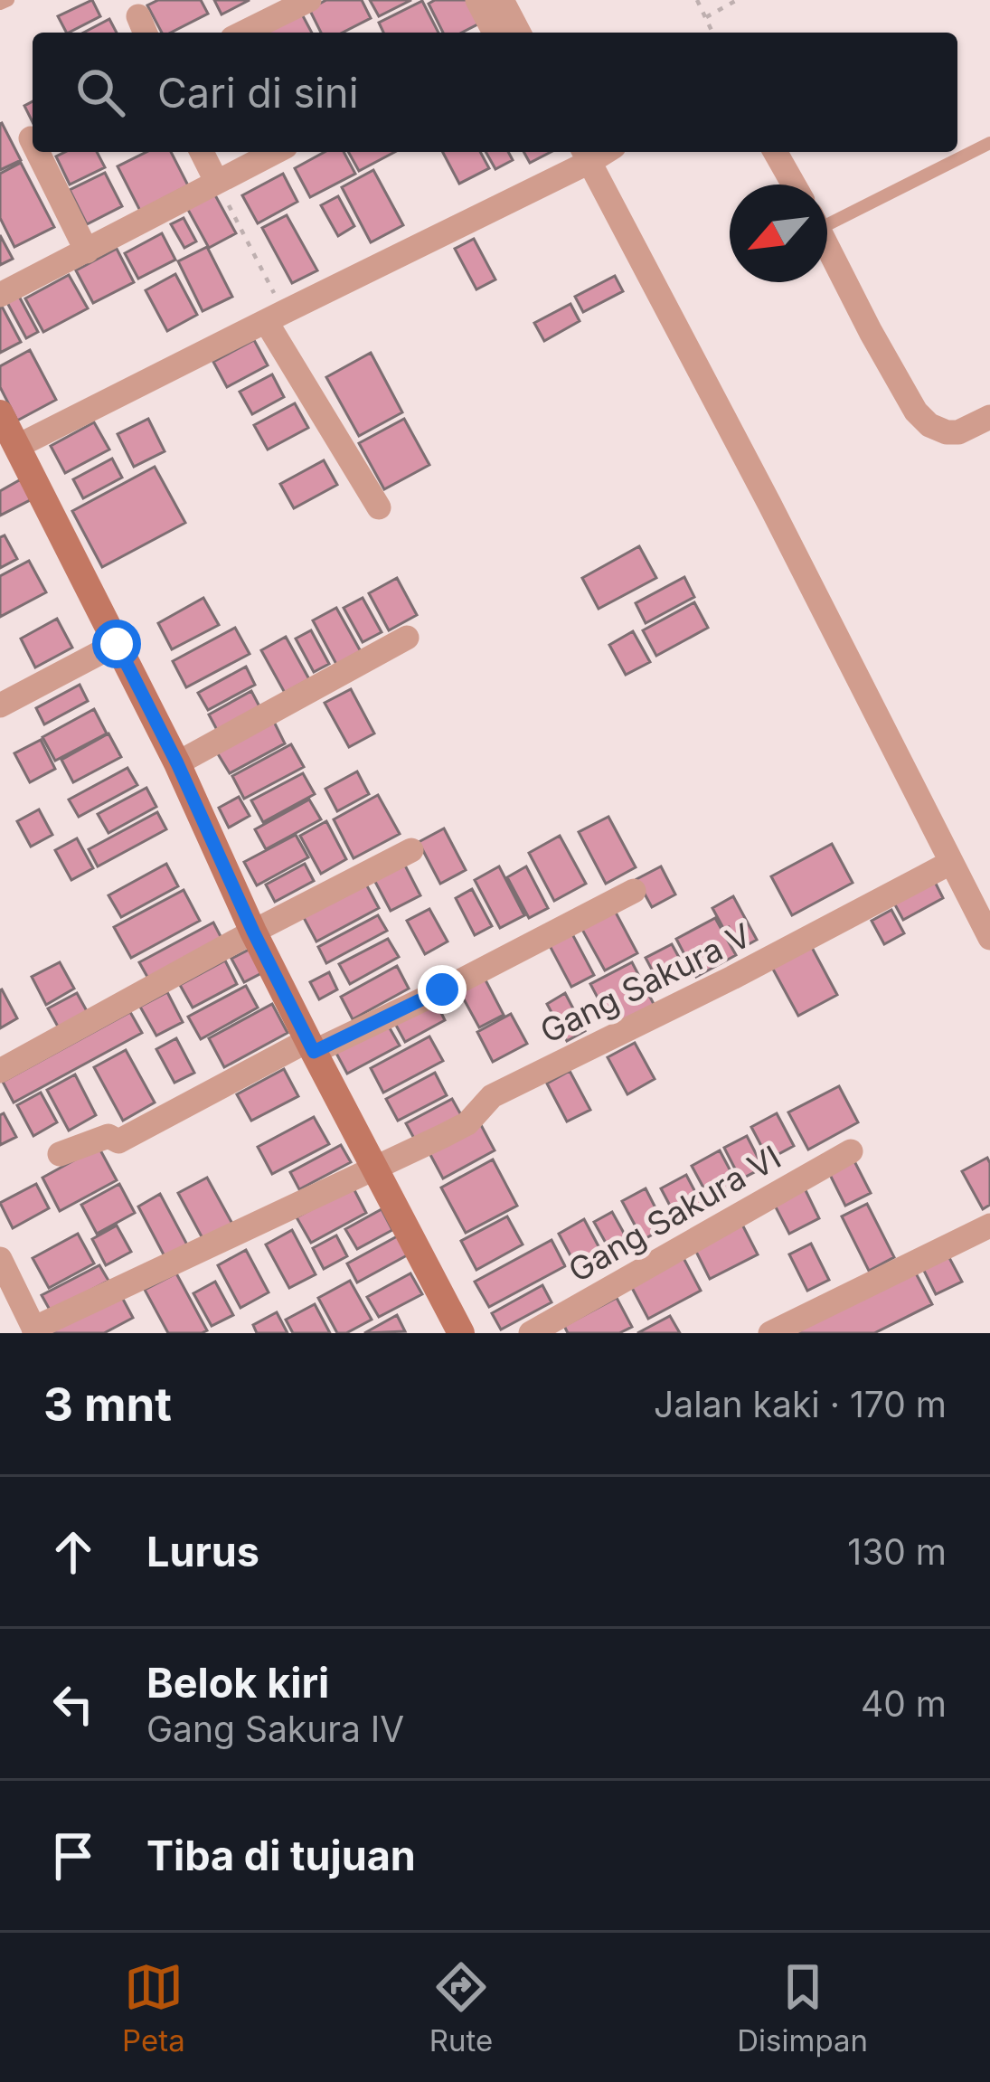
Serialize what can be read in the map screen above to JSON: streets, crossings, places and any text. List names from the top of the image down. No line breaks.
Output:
{"streets":{"street":["Gang Sakura V","Gang Sakura VI"]},"north":"bottom left","page":{"search":"Cari di sini","heading":["3 mnt","Jalan kaki · 170 m"],"list":[["Lurus","130 m"],["Belok kiri","Gang Sakura IV","40 m"],"Tiba di tujuan"],"nav":["Peta","Rute","Disimpan"]}}
